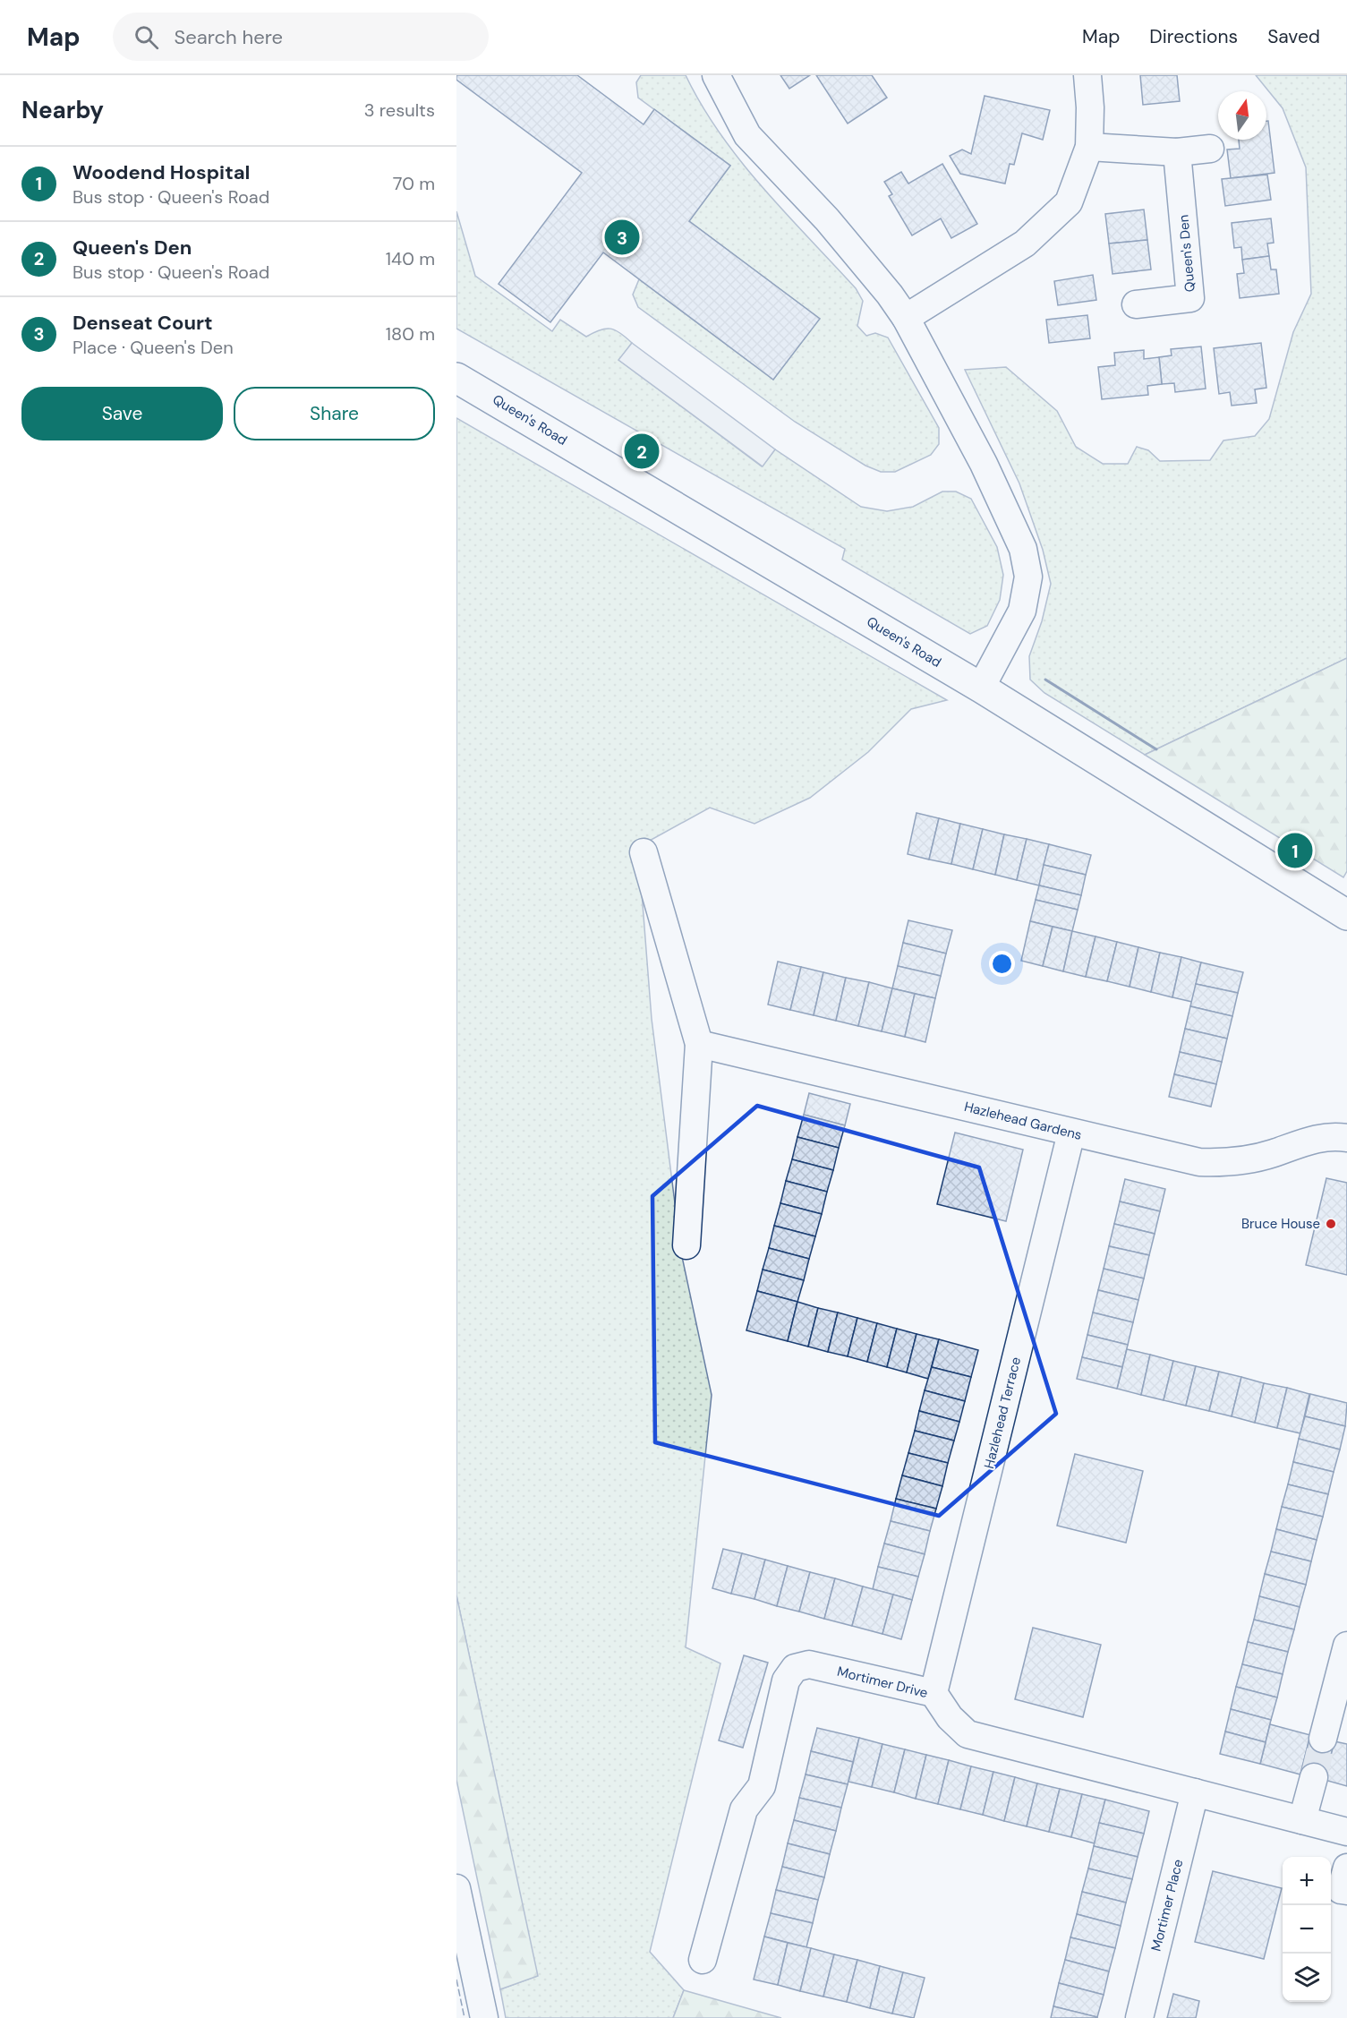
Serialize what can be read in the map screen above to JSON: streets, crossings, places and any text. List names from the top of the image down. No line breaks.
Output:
{"streets":{"main road":["Queen's Road"],"street":["Queen's Den","Hazlehead Gardens","Hazlehead Terrace","Mortimer Drive","Mortimer Place"]},"crossings":[["Hazlehead Gardens","Hazlehead Terrace"],["Hazlehead Terrace","Mortimer Drive"],["Mortimer Drive","Mortimer Place"]],"places":["Bruce House"],"north":"top","page":{"header":"Map","search":"Search here","nav":["Map","Directions","Saved"],"heading":["Nearby","3 results"],"list":[{"mark":"1","name":"Woodend Hospital","note":"Bus stop · Queen's Road","value":"70 m"},{"mark":"2","name":"Queen's Den","note":"Bus stop · Queen's Road","value":"140 m"},{"mark":"3","name":"Denseat Court","note":"Place · Queen's Den","value":"180 m"}],"pins":["3","2","1"],"buttons":["Save","Share"],"map_buttons":["+","−"]}}
